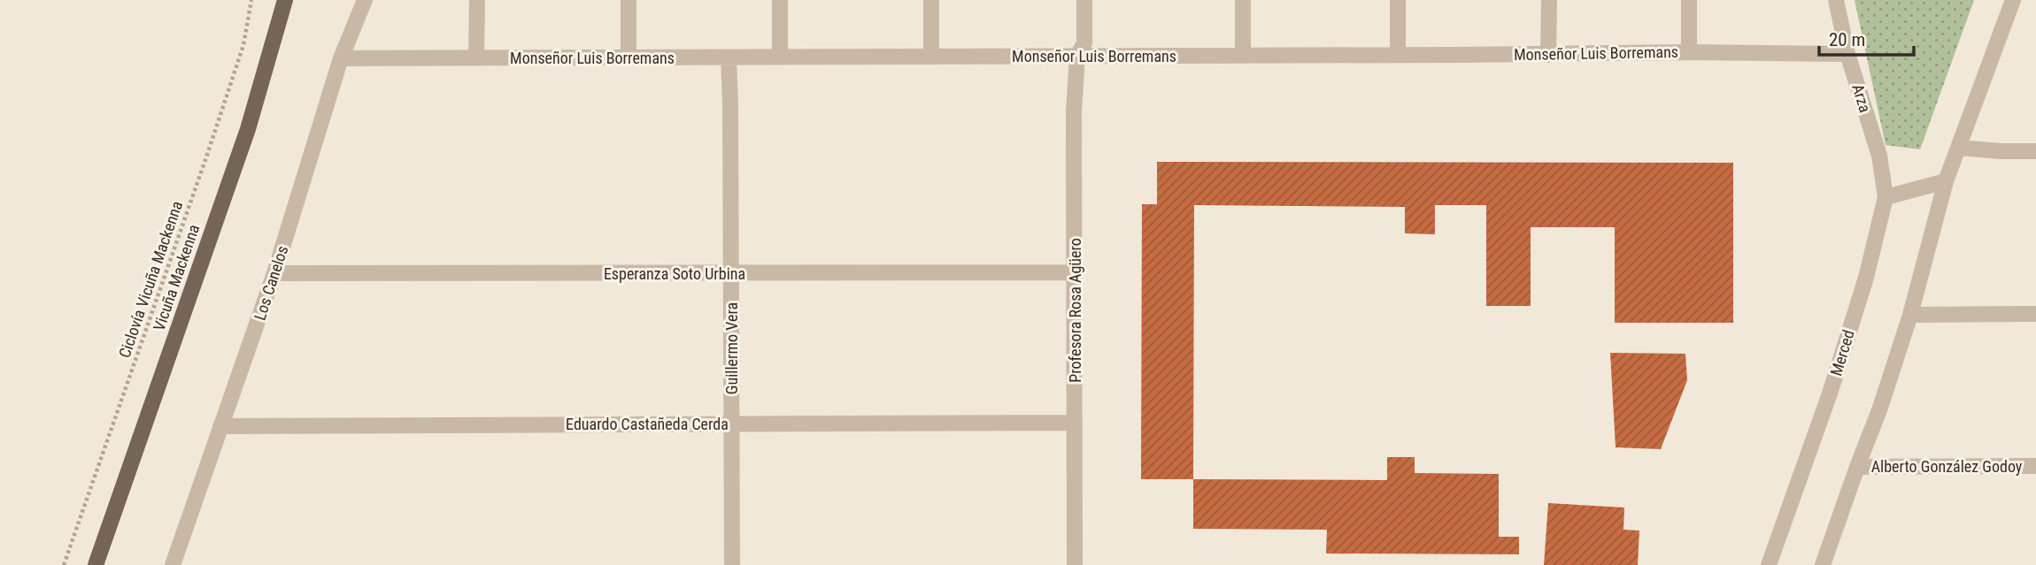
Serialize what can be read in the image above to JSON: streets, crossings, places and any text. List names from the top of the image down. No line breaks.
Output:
{"streets":{"main road":["Vicuña Mackenna"],"street":["Monseñor Luis Borremans","Arza","Esperanza Soto Urbina","Los Canelos","Profesora Rosa Agüero","Guillermo Vera","Merced","Eduardo Castañeda Cerda","Alberto González Godoy"],"path":["Ciclovía Vicuña Mackenna"]},"crossings":[["Monseñor Luis Borremans","Arza"],["Monseñor Luis Borremans","Los Canelos"],["Monseñor Luis Borremans","Profesora Rosa Agüero"],["Monseñor Luis Borremans","Guillermo Vera"],["Arza","Merced"],["Esperanza Soto Urbina","Los Canelos"],["Esperanza Soto Urbina","Profesora Rosa Agüero"],["Esperanza Soto Urbina","Guillermo Vera"],["Los Canelos","Eduardo Castañeda Cerda"],["Profesora Rosa Agüero","Eduardo Castañeda Cerda"],["Guillermo Vera","Eduardo Castañeda Cerda"]],"scale_bar":"20 m"}
